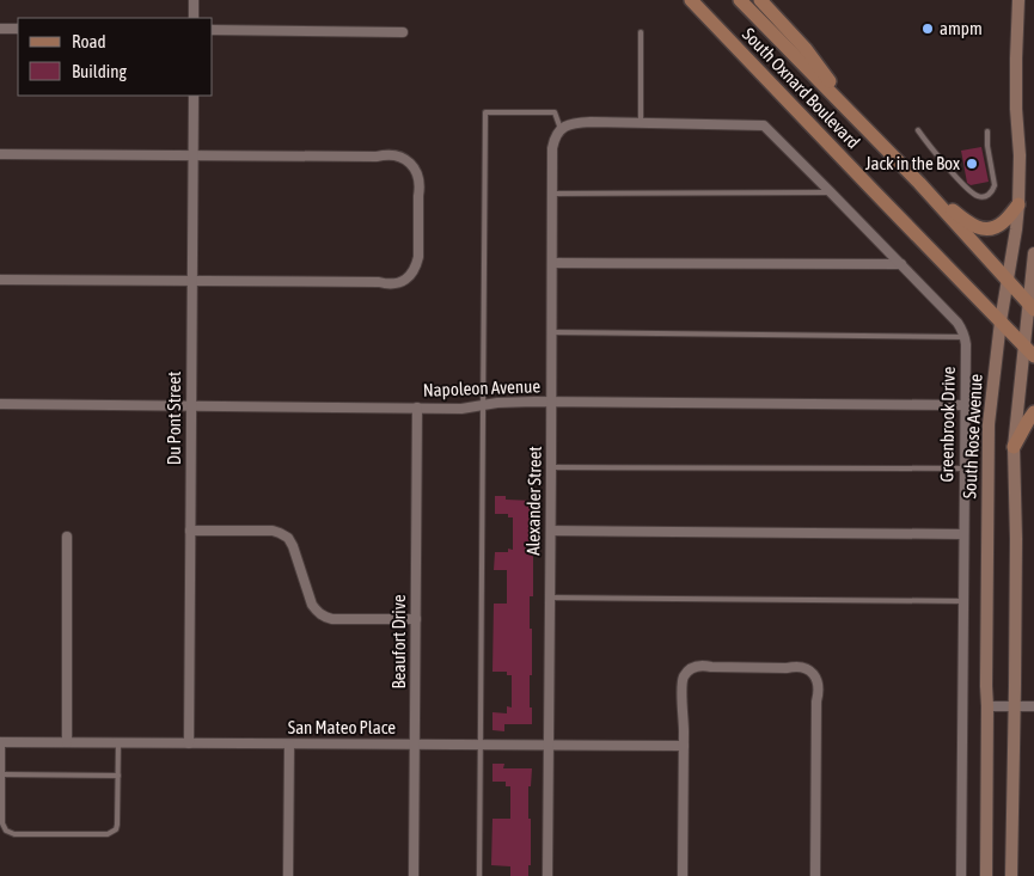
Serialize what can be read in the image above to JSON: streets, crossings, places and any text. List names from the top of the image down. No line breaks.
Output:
{"streets":{"main road":["South Oxnard Boulevard","South Rose Avenue"],"street":["Napoleon Avenue","Du Pont Street","Greenbrook Drive","Alexander Street","Beaufort Drive","San Mateo Place"]},"crossings":[["South Oxnard Boulevard","South Rose Avenue"],["Napoleon Avenue","Du Pont Street"],["Napoleon Avenue","Greenbrook Drive"],["Napoleon Avenue","Alexander Street"],["Napoleon Avenue","Beaufort Drive"],["Du Pont Street","San Mateo Place"],["Alexander Street","San Mateo Place"],["Beaufort Drive","San Mateo Place"]],"places":["ampm","Jack in the Box"],"legend":["Road","Building"]}
